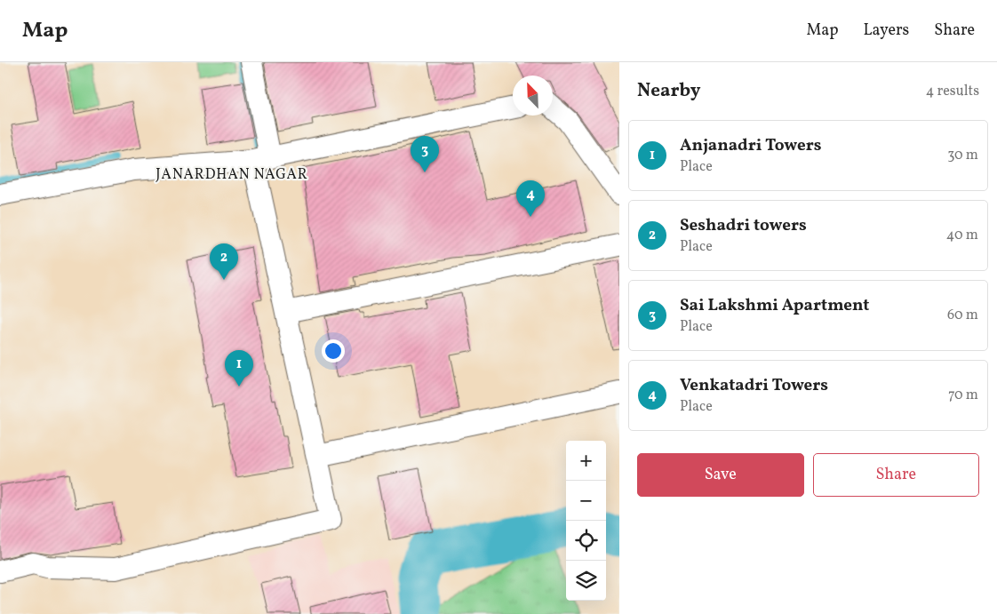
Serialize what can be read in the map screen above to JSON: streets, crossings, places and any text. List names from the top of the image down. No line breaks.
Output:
{"districts":["JANARDHAN NAGAR"],"north":"top left","page":{"header":"Map","nav":["Map","Layers","Share"],"heading":["Nearby","4 results"],"list":[{"mark":"1","name":"Anjanadri Towers","note":"Place","value":"30 m"},{"mark":"2","name":"Seshadri towers","note":"Place","value":"40 m"},{"mark":"3","name":"Sai Lakshmi Apartment","note":"Place","value":"60 m"},{"mark":"4","name":"Venkatadri Towers","note":"Place","value":"70 m"}],"pins":["3","4","2","1"],"buttons":["Save","Share"],"map_buttons":["+","−"]}}
